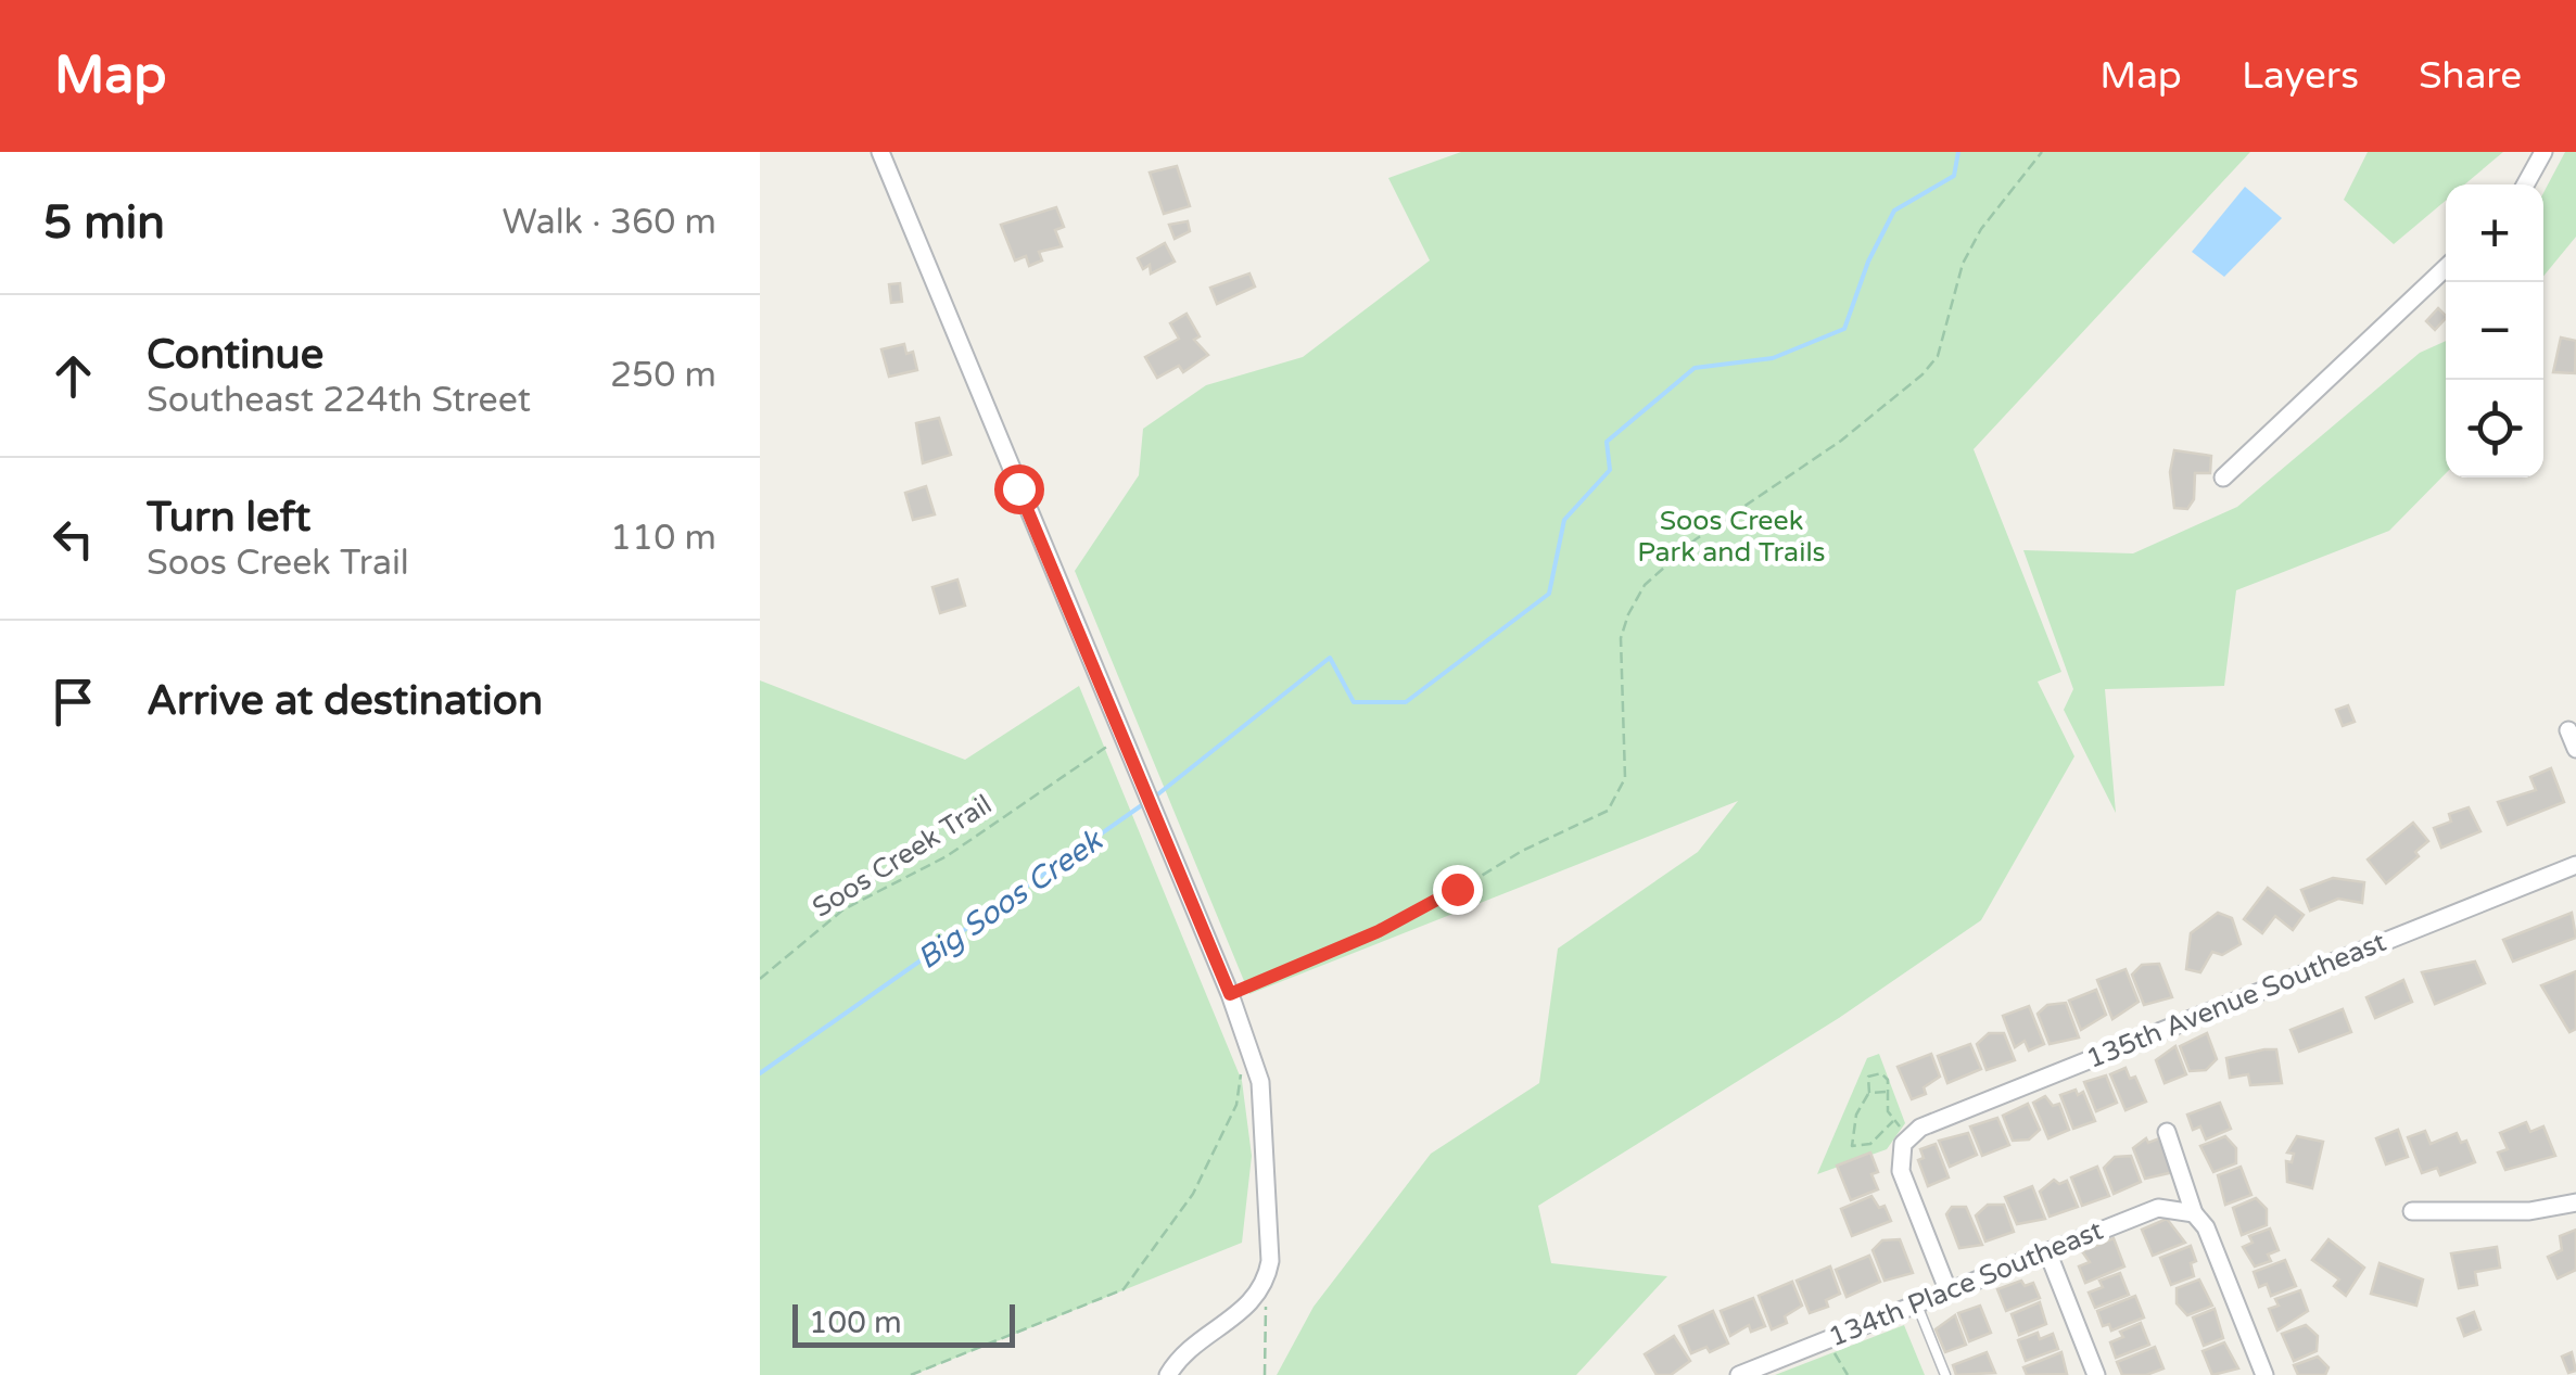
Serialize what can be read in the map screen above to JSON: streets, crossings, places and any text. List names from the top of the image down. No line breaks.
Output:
{"streets":{"street":["135th Avenue Southeast","134th Place Southeast"],"path":["Soos Creek Trail"]},"water":["Big Soos Creek"],"parks":["Soos Creek Park and Trails"],"scale_bar":"100 m","page":{"header":"Map","nav":["Map","Layers","Share"],"heading":["5 min","Walk · 360 m"],"map_buttons":["+","−"],"list":[["Continue","Southeast 224th Street","250 m"],["Turn left","Soos Creek Trail","110 m"],"Arrive at destination"],"scale":"100 m"}}
